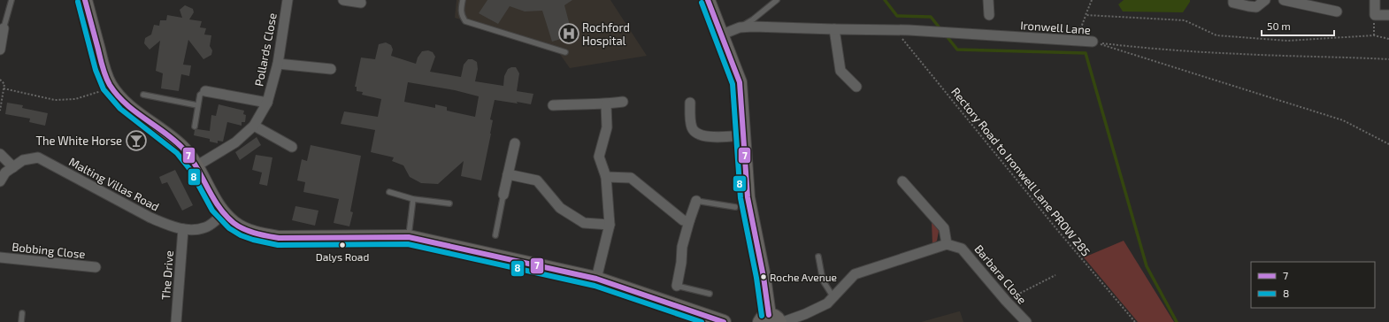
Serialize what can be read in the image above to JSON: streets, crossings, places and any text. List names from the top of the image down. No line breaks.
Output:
{"streets":{"street":["Ironwell Lane","Pollards Close","Malting Villas Road","Bobbing Close","Barbara Close","The Drive"],"path":["Rectory Road to Ironwell Lane PROW 285"]},"crossings":[["Ironwell Lane","Rectory Road to Ironwell Lane PROW 285"],["Malting Villas Road","The Drive"]],"places":{"hospital":["Rochford Hospital"],"bar":["The White Horse"],"other":["Dalys Road","Roche Avenue"]},"lines":["transit line 7","transit line 8"],"legend":["7","8"],"scale_bar":"50 m"}
